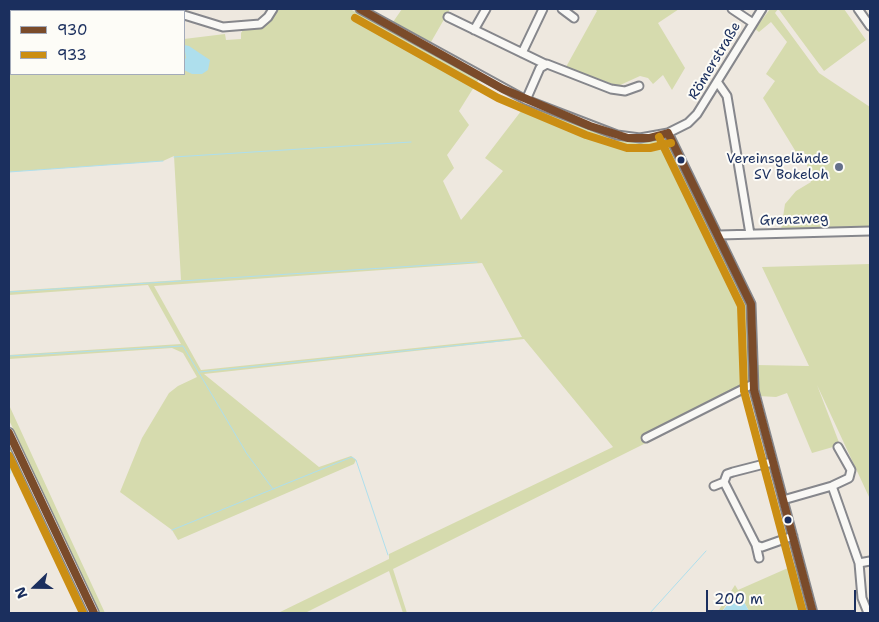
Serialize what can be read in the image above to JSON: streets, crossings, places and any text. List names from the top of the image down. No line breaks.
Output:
{"streets":{"street":["Römerstraße","Grenzweg"]},"places":["Vereinsgelände SV Bokeloh"],"lines":["transit line 930","transit line 933"],"legend":["930","933"],"scale_bar":"200 m","north":"left"}
